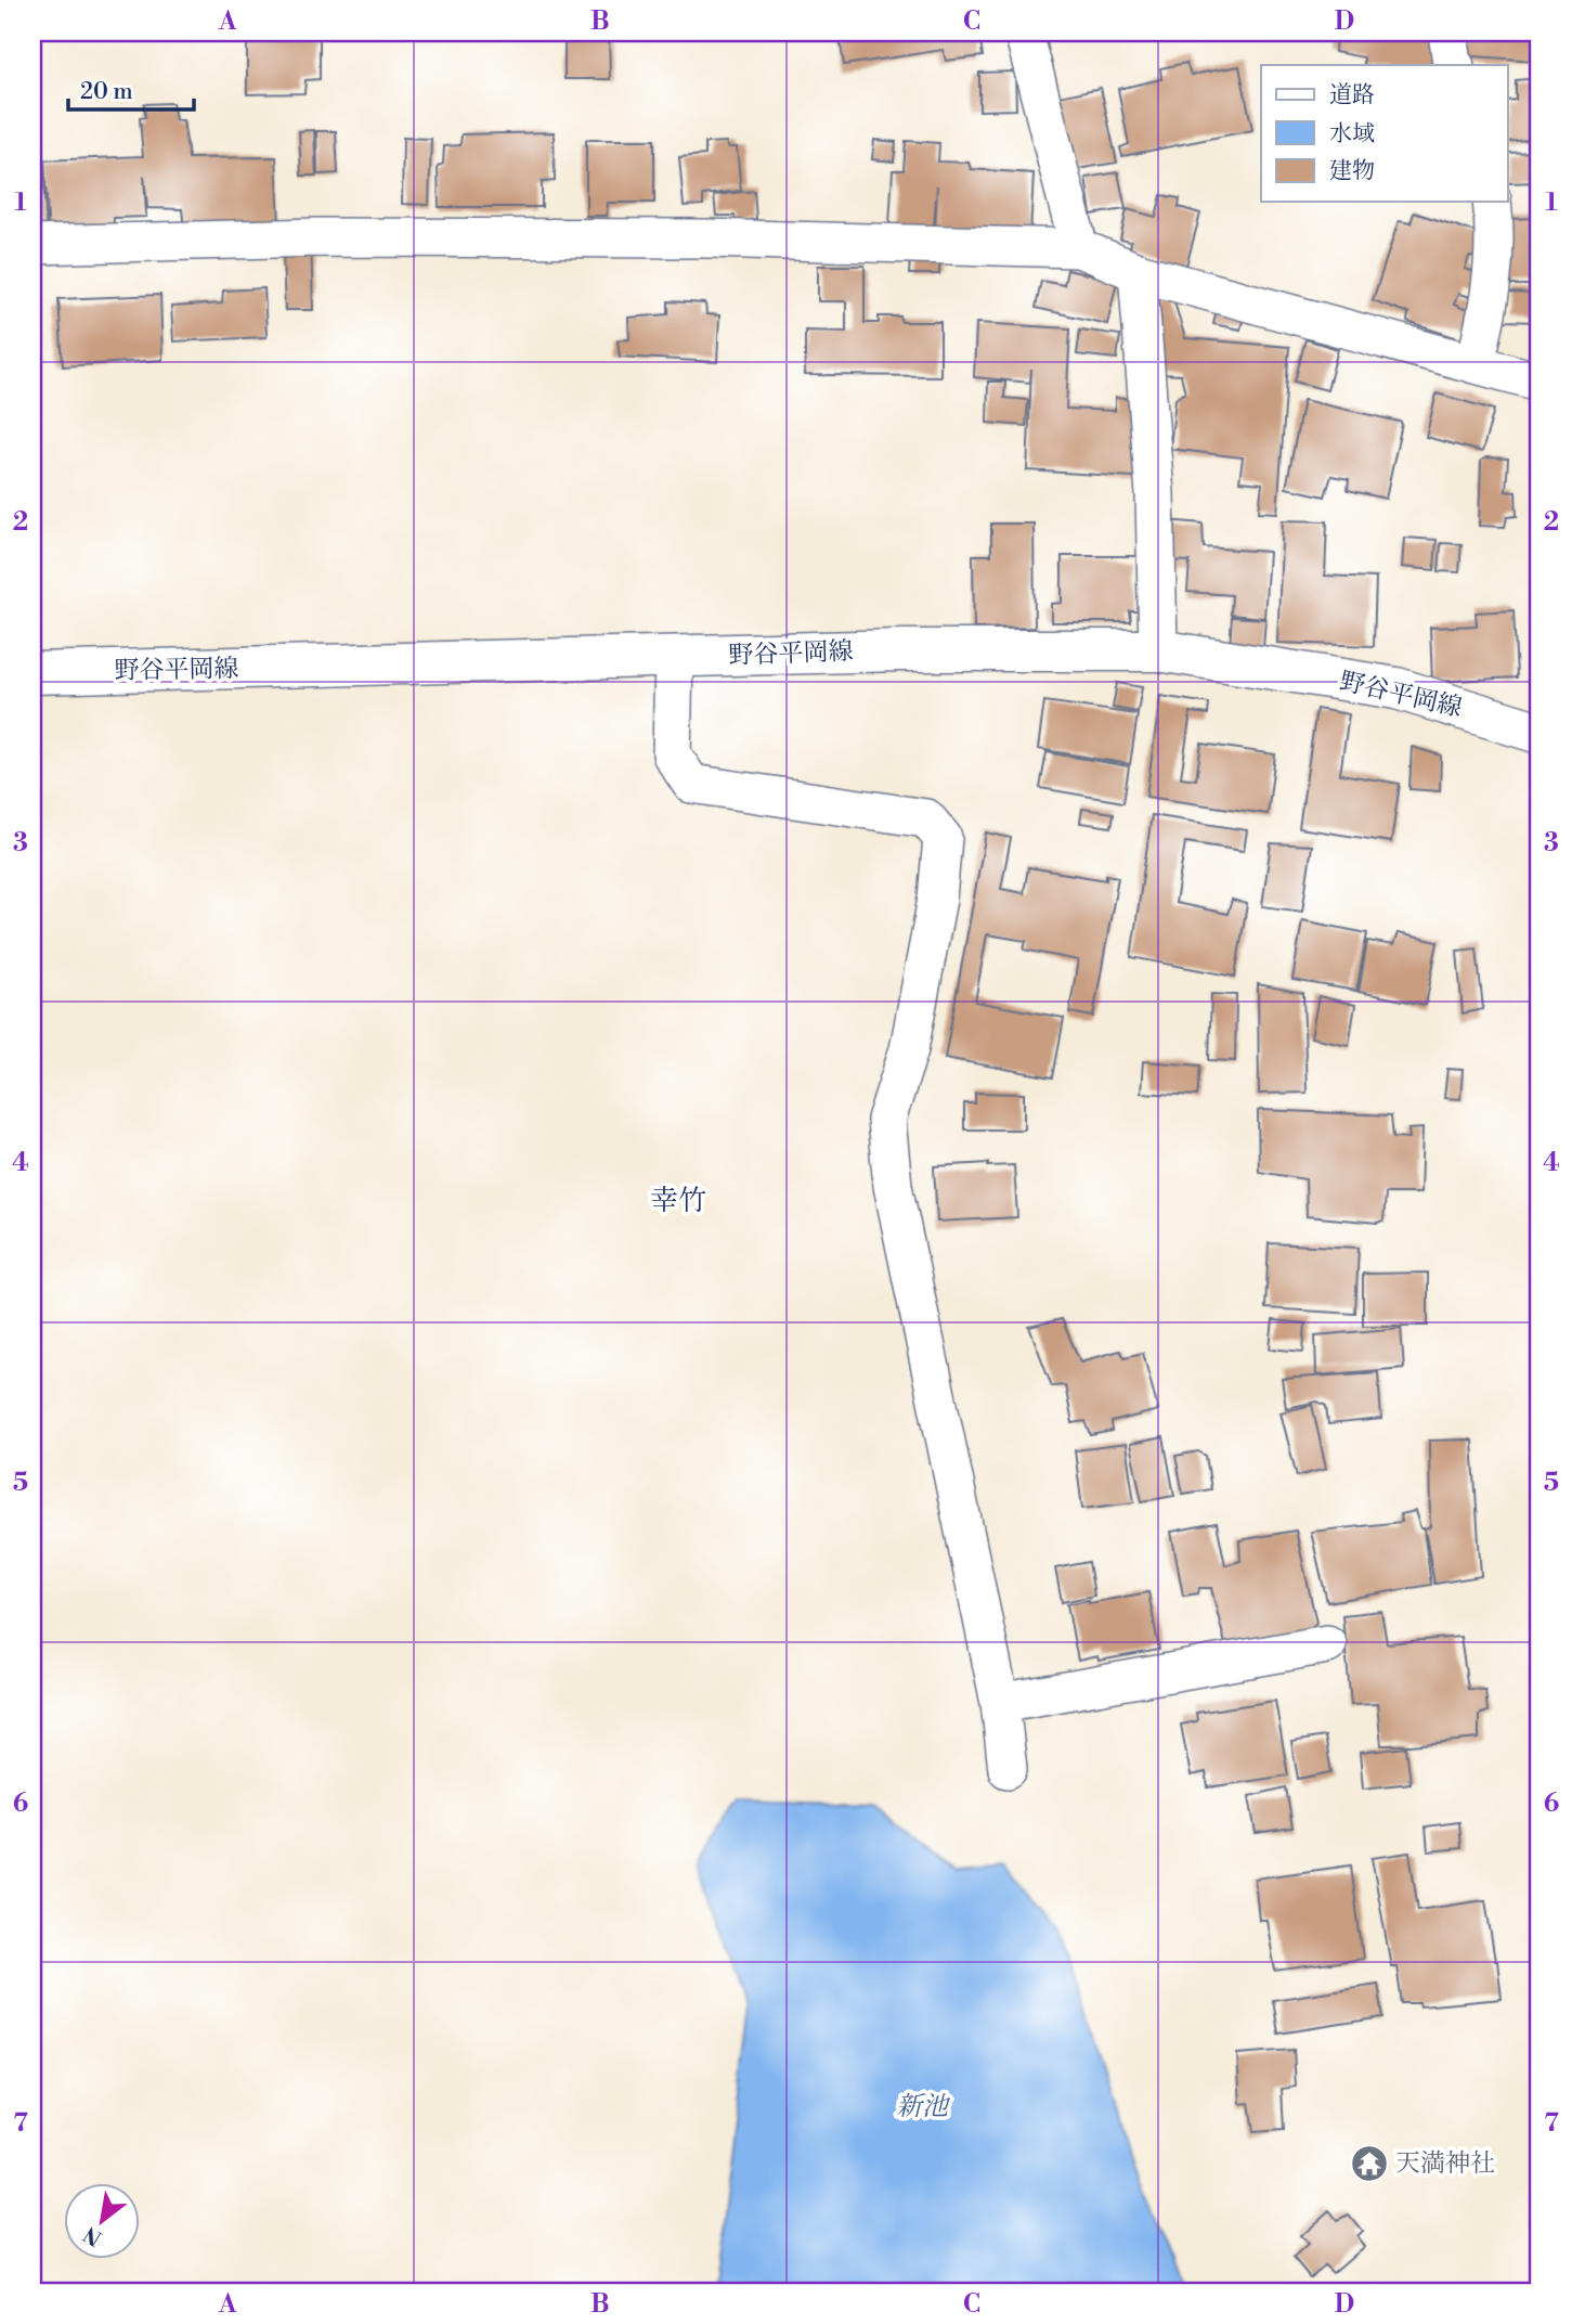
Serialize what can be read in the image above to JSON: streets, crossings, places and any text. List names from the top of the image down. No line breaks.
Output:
{"streets":{"main road":["野谷平岡線"]},"districts":["幸竹"],"water":["新池"],"places":{"temple":["天満神社"]},"legend":["道路","水域","建物"],"scale_bar":"20 m","north":"bottom left","grid":{"columns":["A","B","C","D"],"rows":["1","2","3","4","5","6","7"]}}
